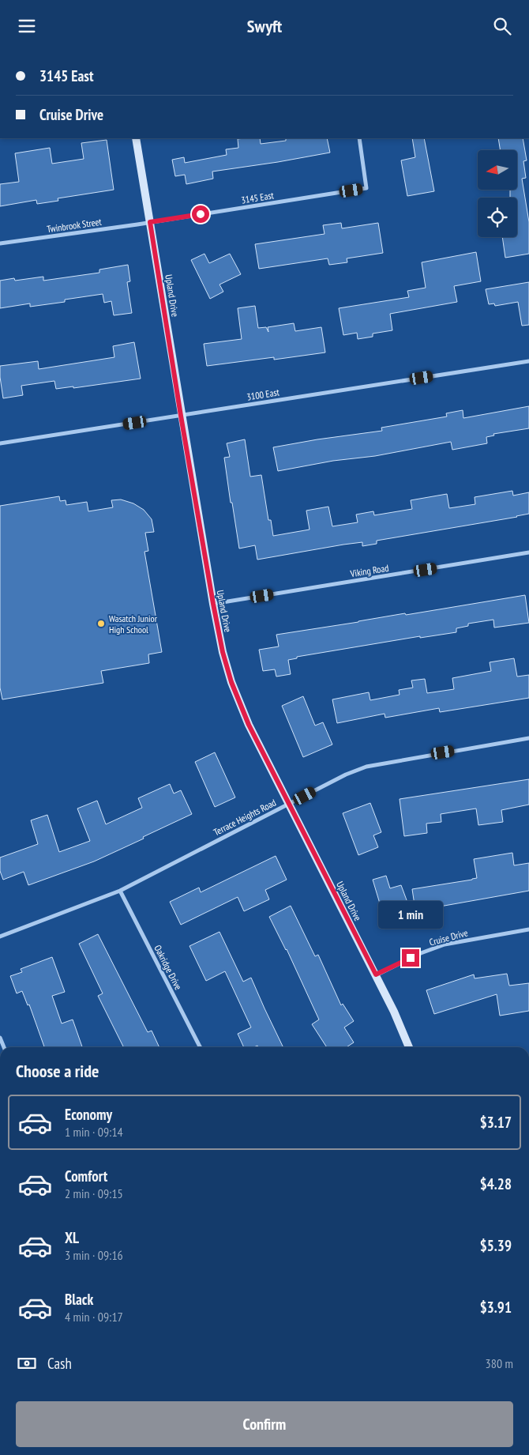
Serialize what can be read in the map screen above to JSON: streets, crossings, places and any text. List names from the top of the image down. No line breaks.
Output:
{"streets":{"street":["3145 East","Twinbrook Street","Upland Drive","3100 East","Viking Road","Terrace Heights Road","Cruise Drive","Oakridge Drive"]},"crossings":[["3145 East","Twinbrook Street"],["3145 East","Upland Drive"],["Twinbrook Street","Upland Drive"],["Upland Drive","3100 East"],["Upland Drive","Viking Road"],["Upland Drive","Terrace Heights Road"],["Upland Drive","Cruise Drive"],["Terrace Heights Road","Oakridge Drive"]],"places":["Wasatch Junior High School"],"north":"left","page":{"header":"Swyft","banner":["3145 East","Cruise Drive"],"bubble":"1 min","heading":"Choose a ride","list":[{"name":"Economy","note":"1 min · 09:14","value":"$3.17"},{"name":"Comfort","note":"2 min · 09:15","value":"$4.28"},{"name":"XL","note":"3 min · 09:16","value":"$5.39"},{"name":"Black","note":"4 min · 09:17","value":"$3.91"}],"pay":["Cash","380 m"],"buttons":"Confirm"}}
